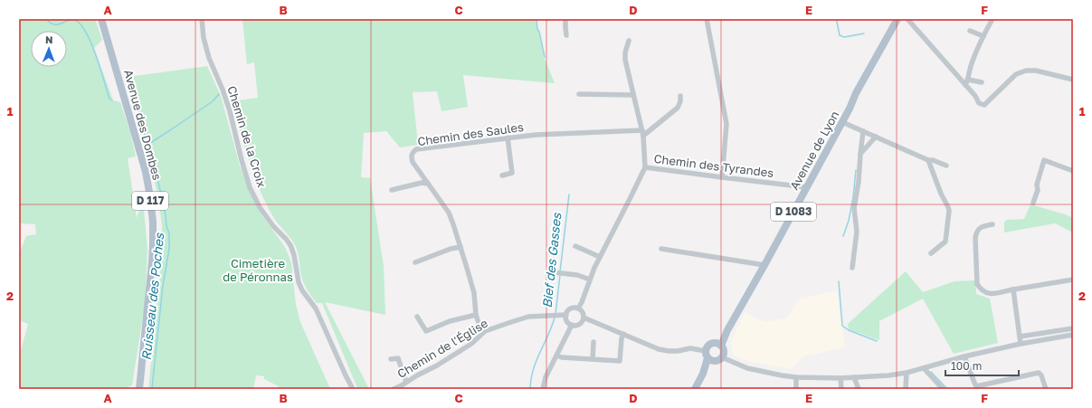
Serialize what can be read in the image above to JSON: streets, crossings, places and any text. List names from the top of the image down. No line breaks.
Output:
{"streets":{"main road":["Avenue des Dombes","Avenue de Lyon","D 117","D 1083"],"street":["Chemin des Saules","Chemin de la Croix","Chemin des Tyrandes","Chemin de l'Église"]},"crossings":[["Chemin des Saules","Chemin de l'Église"],["Avenue de Lyon","Chemin des Tyrandes"],["Chemin des Tyrandes","Chemin de l'Église"]],"water":["Bief des Gasses","Ruisseau des Poches"],"parks":["Cimetière de Péronnas"],"scale_bar":"100 m","north":"top","grid":{"columns":["A","B","C","D","E","F"],"rows":["1","2"]}}
